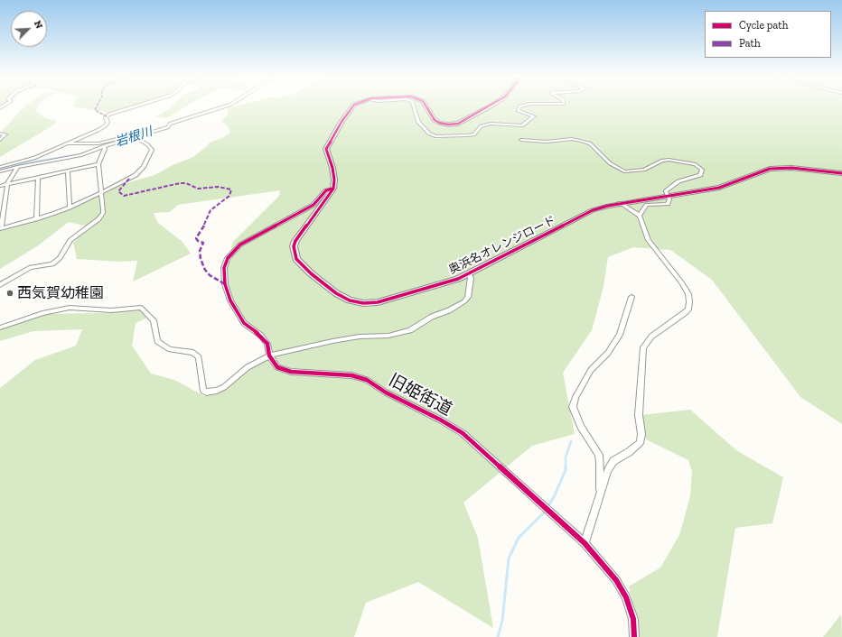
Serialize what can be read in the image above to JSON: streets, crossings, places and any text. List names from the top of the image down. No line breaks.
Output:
{"streets":{"street":["奥浜名オレンジロード","旧姫街道"]},"crossings":[["奥浜名オレンジロード","旧姫街道"]],"water":["岩根川"],"places":["西気賀幼稚園"],"legend":["Cycle path","Path"],"north":"top right"}
